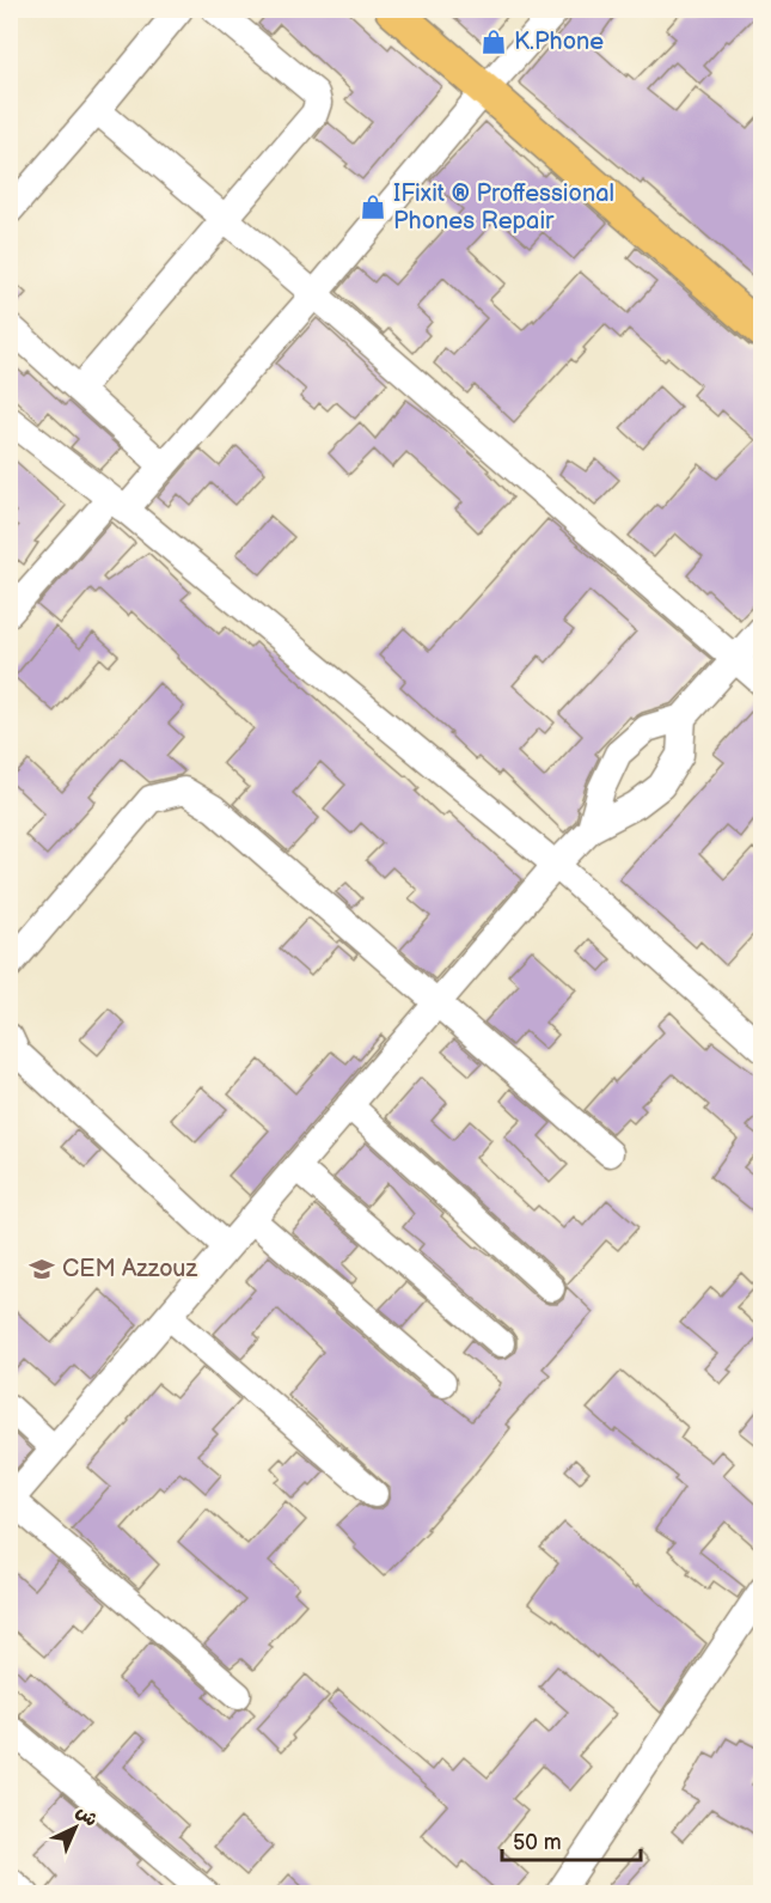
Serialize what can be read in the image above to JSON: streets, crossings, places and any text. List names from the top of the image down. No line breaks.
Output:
{"places":{"shop":["K.Phone","IFixit ® Proffessional Phones Repair"],"school or university":["CEM Azzouz"]},"scale_bar":"50 m","north":"top right"}
